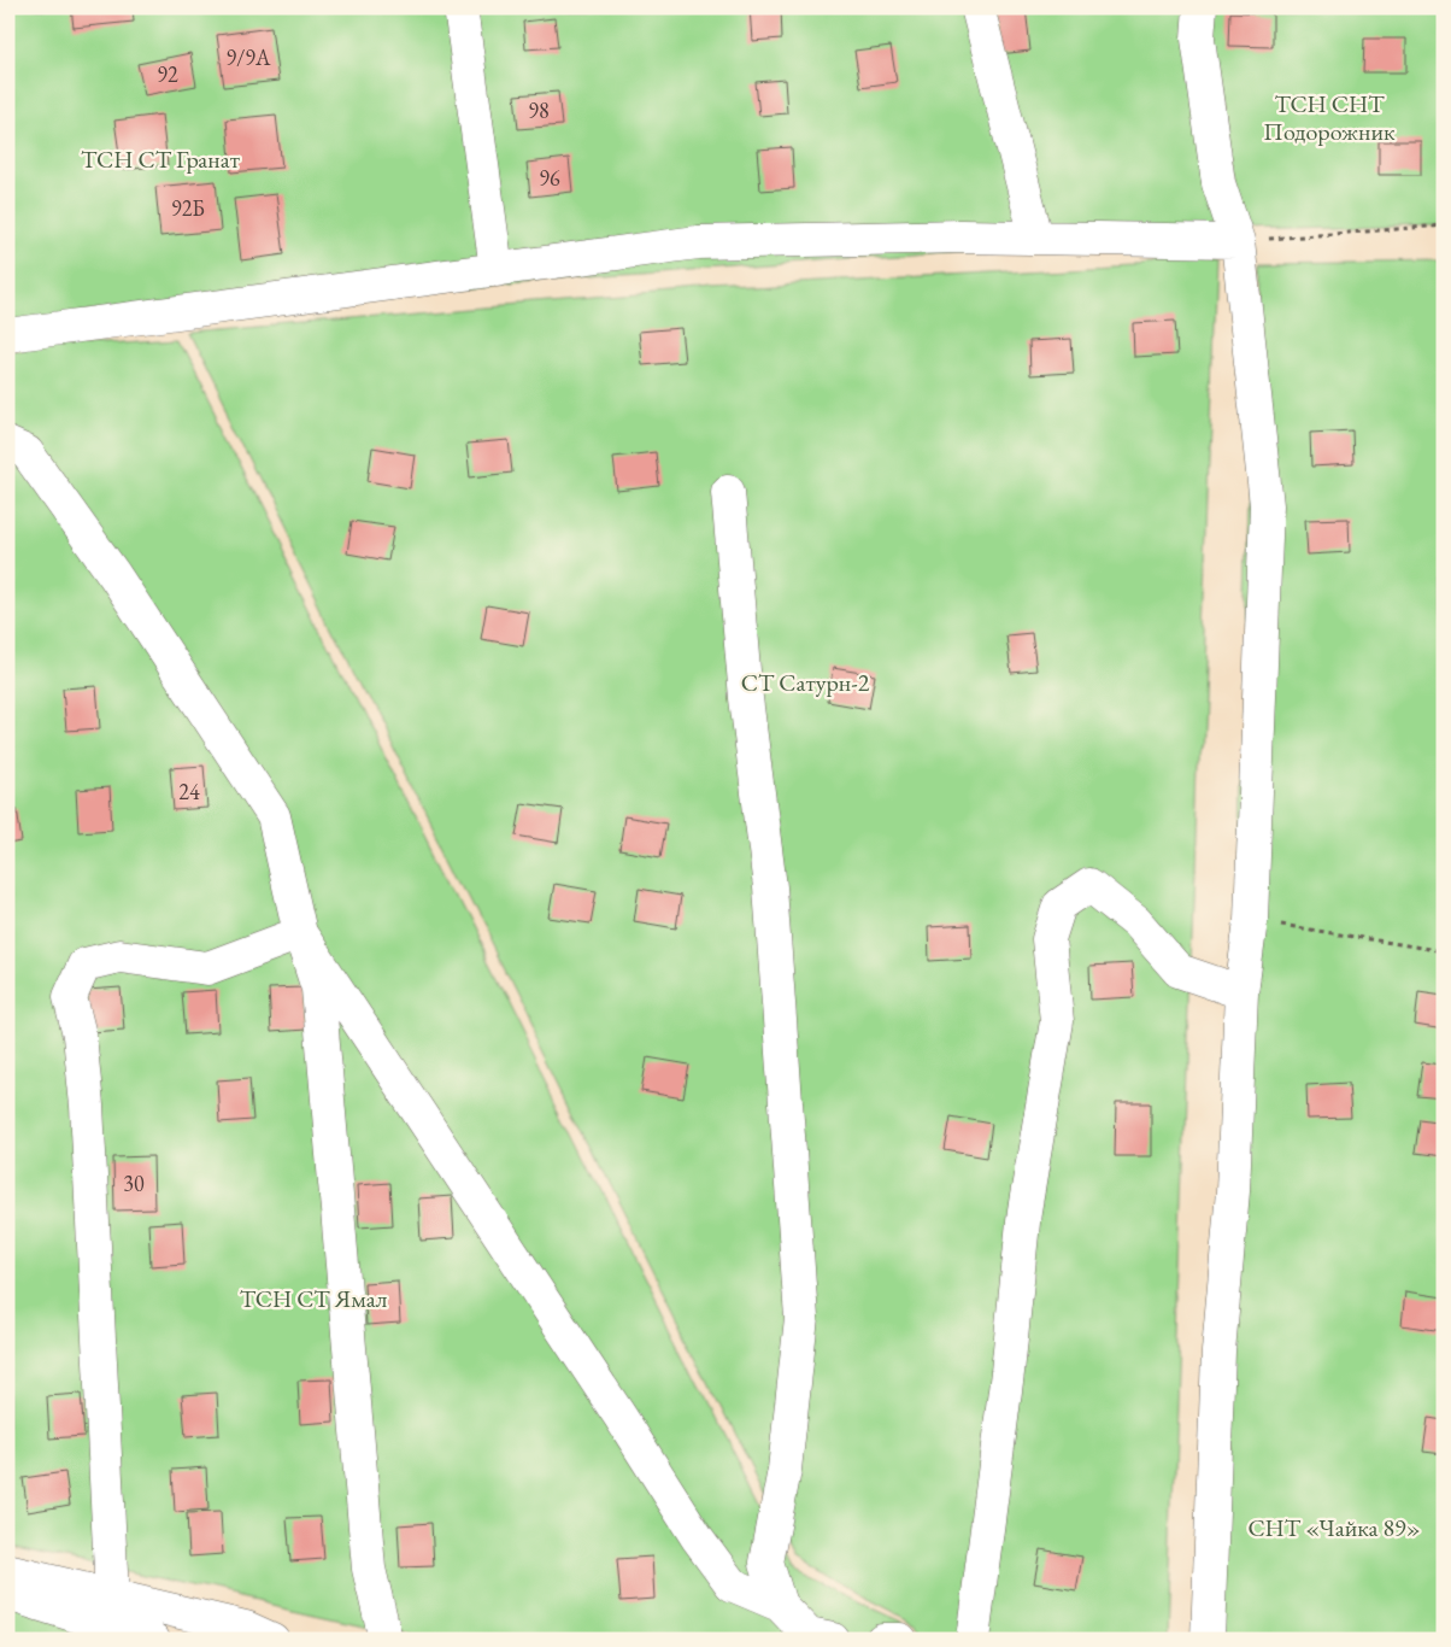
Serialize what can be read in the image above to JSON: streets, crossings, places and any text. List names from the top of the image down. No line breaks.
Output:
{"parks":["ТСН СНТ Подорожник","ТСН СТ Гранат","СТ Сатурн-2","ТСН СТ Ямал","СНТ «Чайка 89»"],"house_numbers":["9/9А","92","98","96","92Б","24","30"]}
